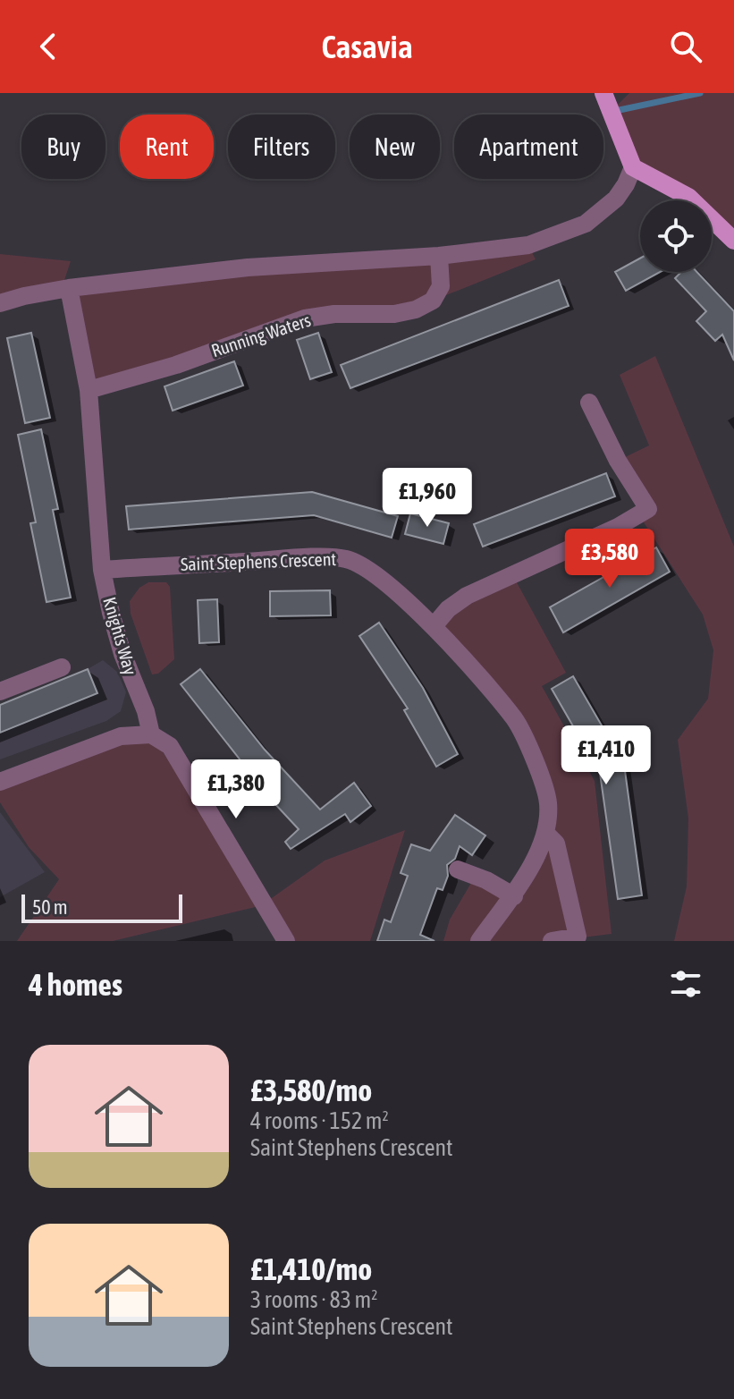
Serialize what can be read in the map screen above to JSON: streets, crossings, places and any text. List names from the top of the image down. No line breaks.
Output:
{"streets":{"street":["Running Waters","Saint Stephens Crescent","Knights Way"]},"crossings":[["Running Waters","Knights Way"],["Saint Stephens Crescent","Knights Way"]],"scale_bar":"50 m","page":{"header":"Casavia","chip":["Buy","Rent","Filters","New","Apartment"],"price":["£1,960","£3,580","£1,410","£1,380"],"scale":"50 m","heading":"4 homes","list":[{"name":"£3,580/mo","note":"4 rooms · 152 m² · Saint Stephens Crescent"},{"name":"£1,410/mo","note":"3 rooms · 83 m² · Saint Stephens Crescent"}]}}
